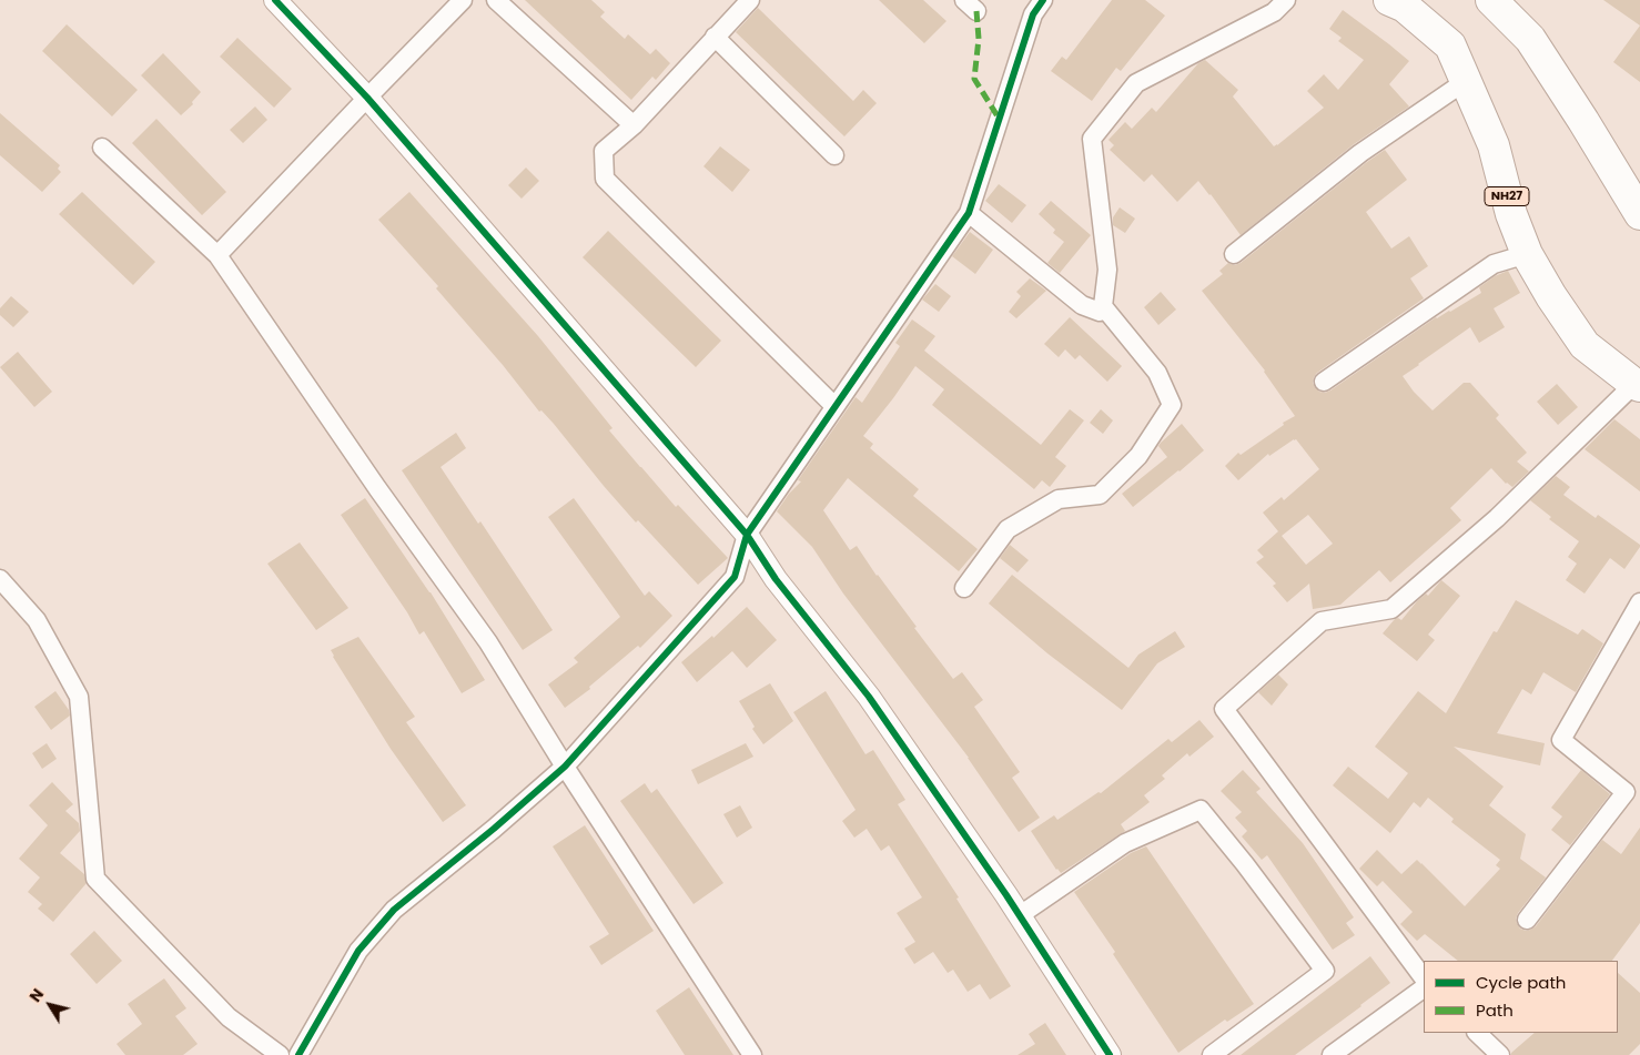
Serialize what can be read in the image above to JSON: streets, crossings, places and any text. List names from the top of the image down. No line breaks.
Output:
{"streets":{"highway":["NH27"]},"legend":["Cycle path","Path"],"north":"top left"}
